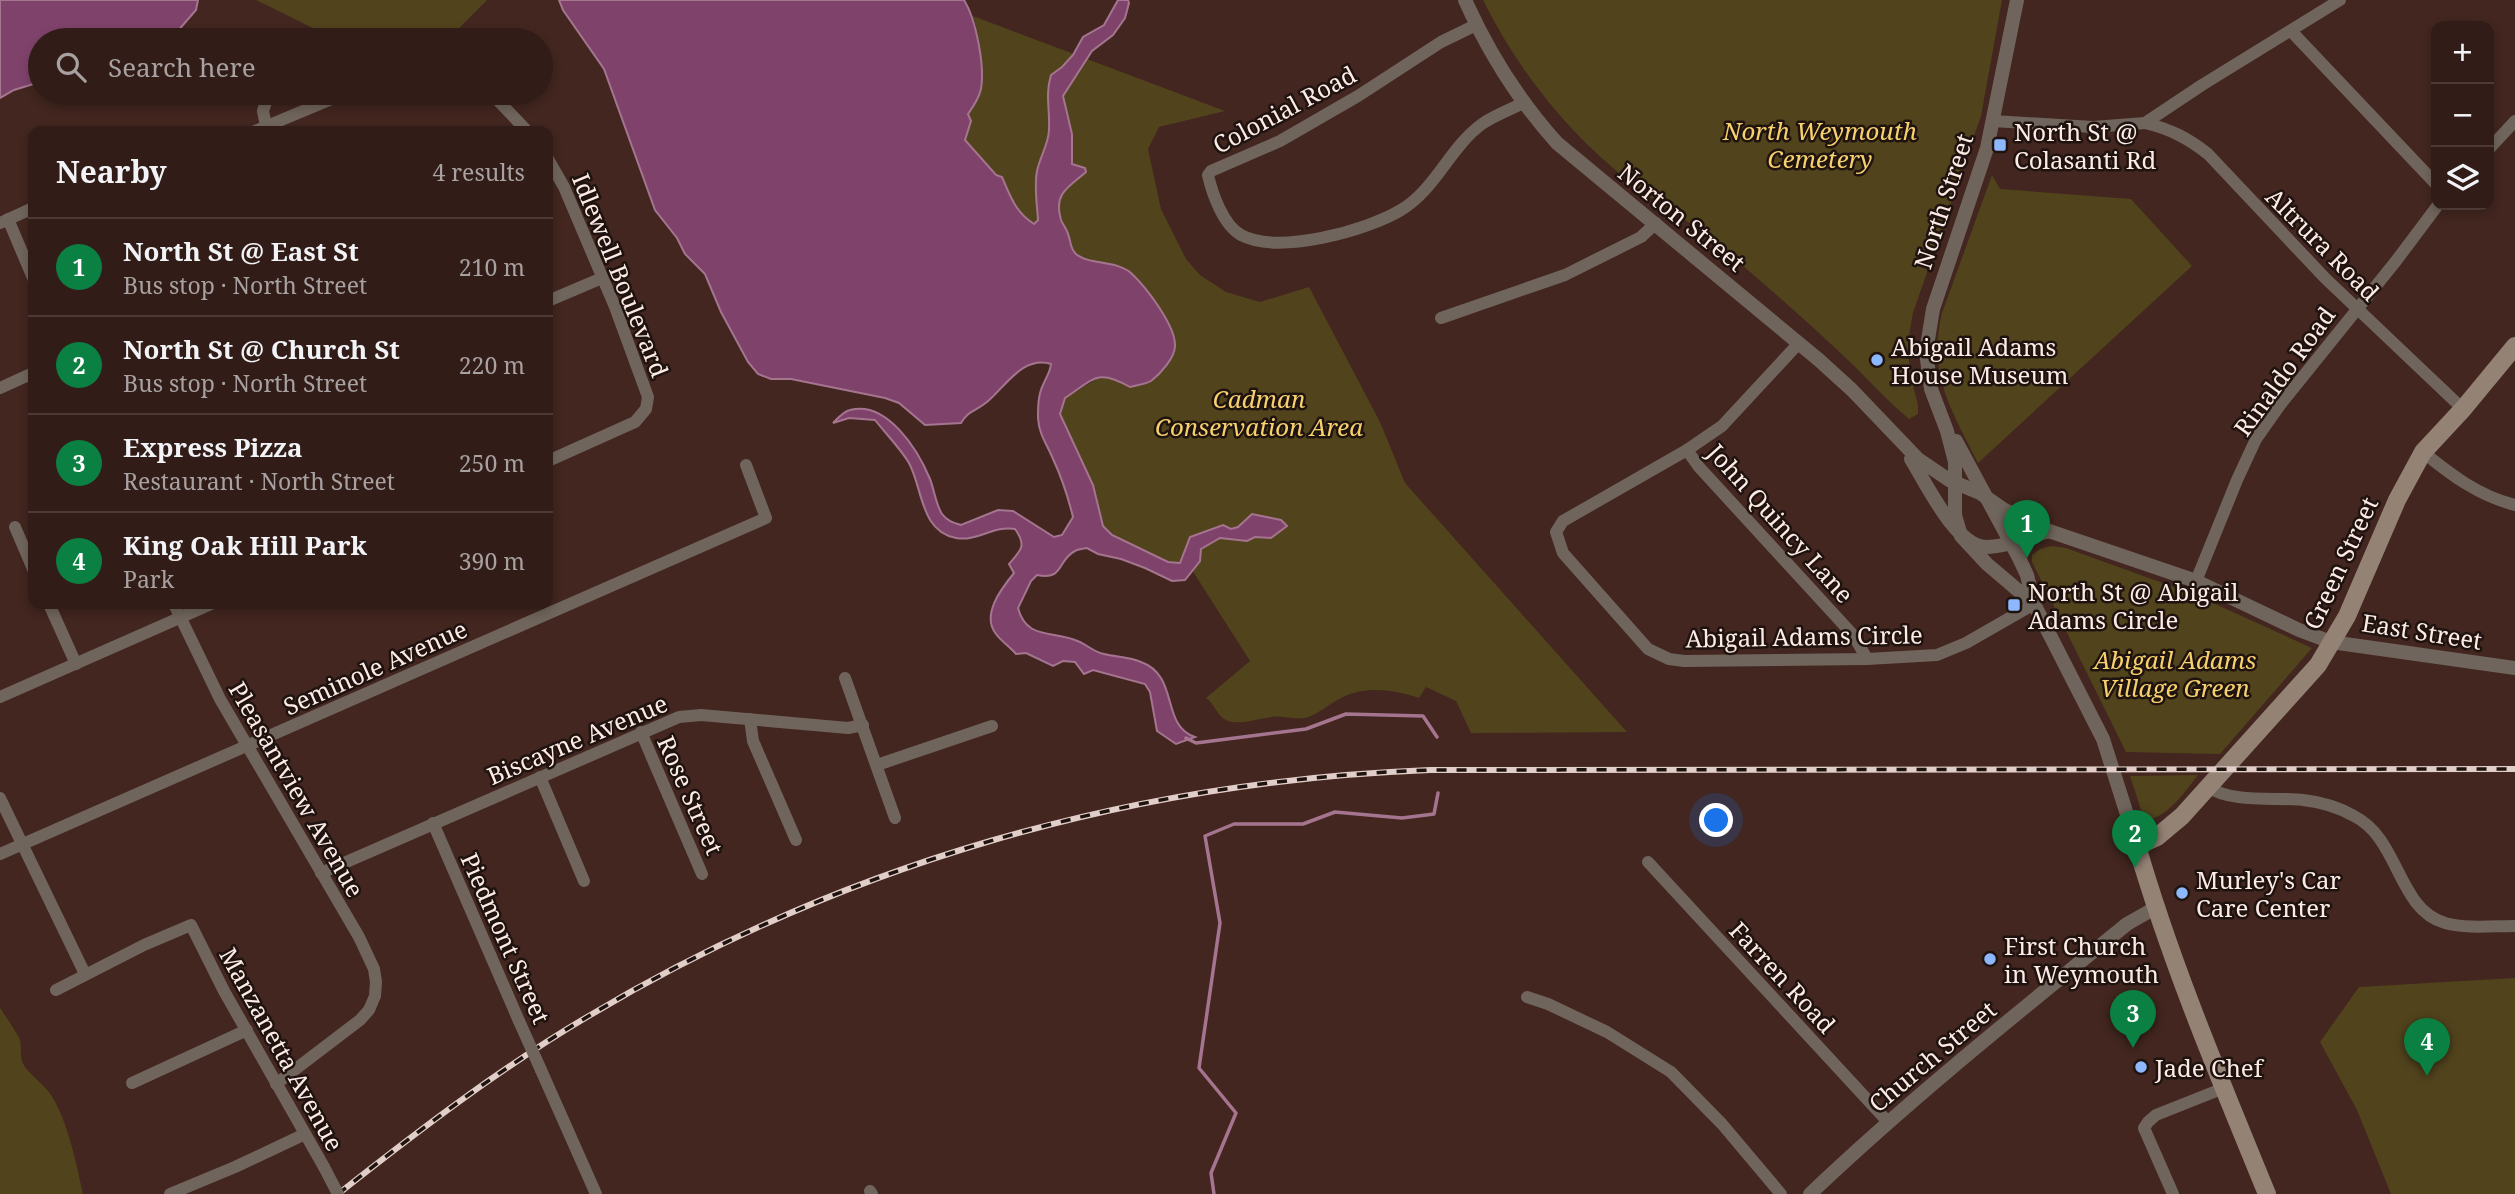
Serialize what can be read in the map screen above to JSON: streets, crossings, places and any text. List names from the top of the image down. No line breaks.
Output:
{"streets":{"main road":["North Street","Green Street"],"street":["Colonial Road","Norton Street","Altrura Road","Idlewell Boulevard","Rinaldo Road","John Quincy Lane","East Street","Abigail Adams Circle","Seminole Avenue","Biscayne Avenue","Pleasantview Avenue","Rose Street","Piedmont Street","Farren Road","Manzanetta Avenue","Church Street"]},"crossings":[["Colonial Road","Norton Street"],["North Street","Norton Street"],["North Street","Green Street"],["North Street","East Street"],["North Street","Abigail Adams Circle"],["North Street","Church Street"],["Norton Street","East Street"],["Norton Street","Abigail Adams Circle"],["Altrura Road","Rinaldo Road"],["Altrura Road","Green Street"],["Rinaldo Road","East Street"],["John Quincy Lane","Abigail Adams Circle"],["Green Street","East Street"],["Seminole Avenue","Pleasantview Avenue"],["Biscayne Avenue","Pleasantview Avenue"],["Biscayne Avenue","Rose Street"],["Biscayne Avenue","Piedmont Street"],["Pleasantview Avenue","Manzanetta Avenue"],["Farren Road","Church Street"]],"parks":["North Weymouth Cemetery","Cadman Conservation Area","Abigail Adams Village Green"],"places":{"transit":["North St @ Colasanti Rd","North St @ Abigail Adams Circle"],"other":["Abigail Adams House Museum","Murley's Car Care Center","First Church in Weymouth","Jade Chef"]},"page":{"map_buttons":["+","−"],"search":"Search here","heading":["Nearby","4 results"],"list":[{"mark":"1","name":"North St @ East St","note":"Bus stop · North Street","value":"210 m"},{"mark":"2","name":"North St @ Church St","note":"Bus stop · North Street","value":"220 m"},{"mark":"3","name":"Express Pizza","note":"Restaurant · North Street","value":"250 m"},{"mark":"4","name":"King Oak Hill Park","note":"Park","value":"390 m"}],"pins":["1","2","3","4"]}}
